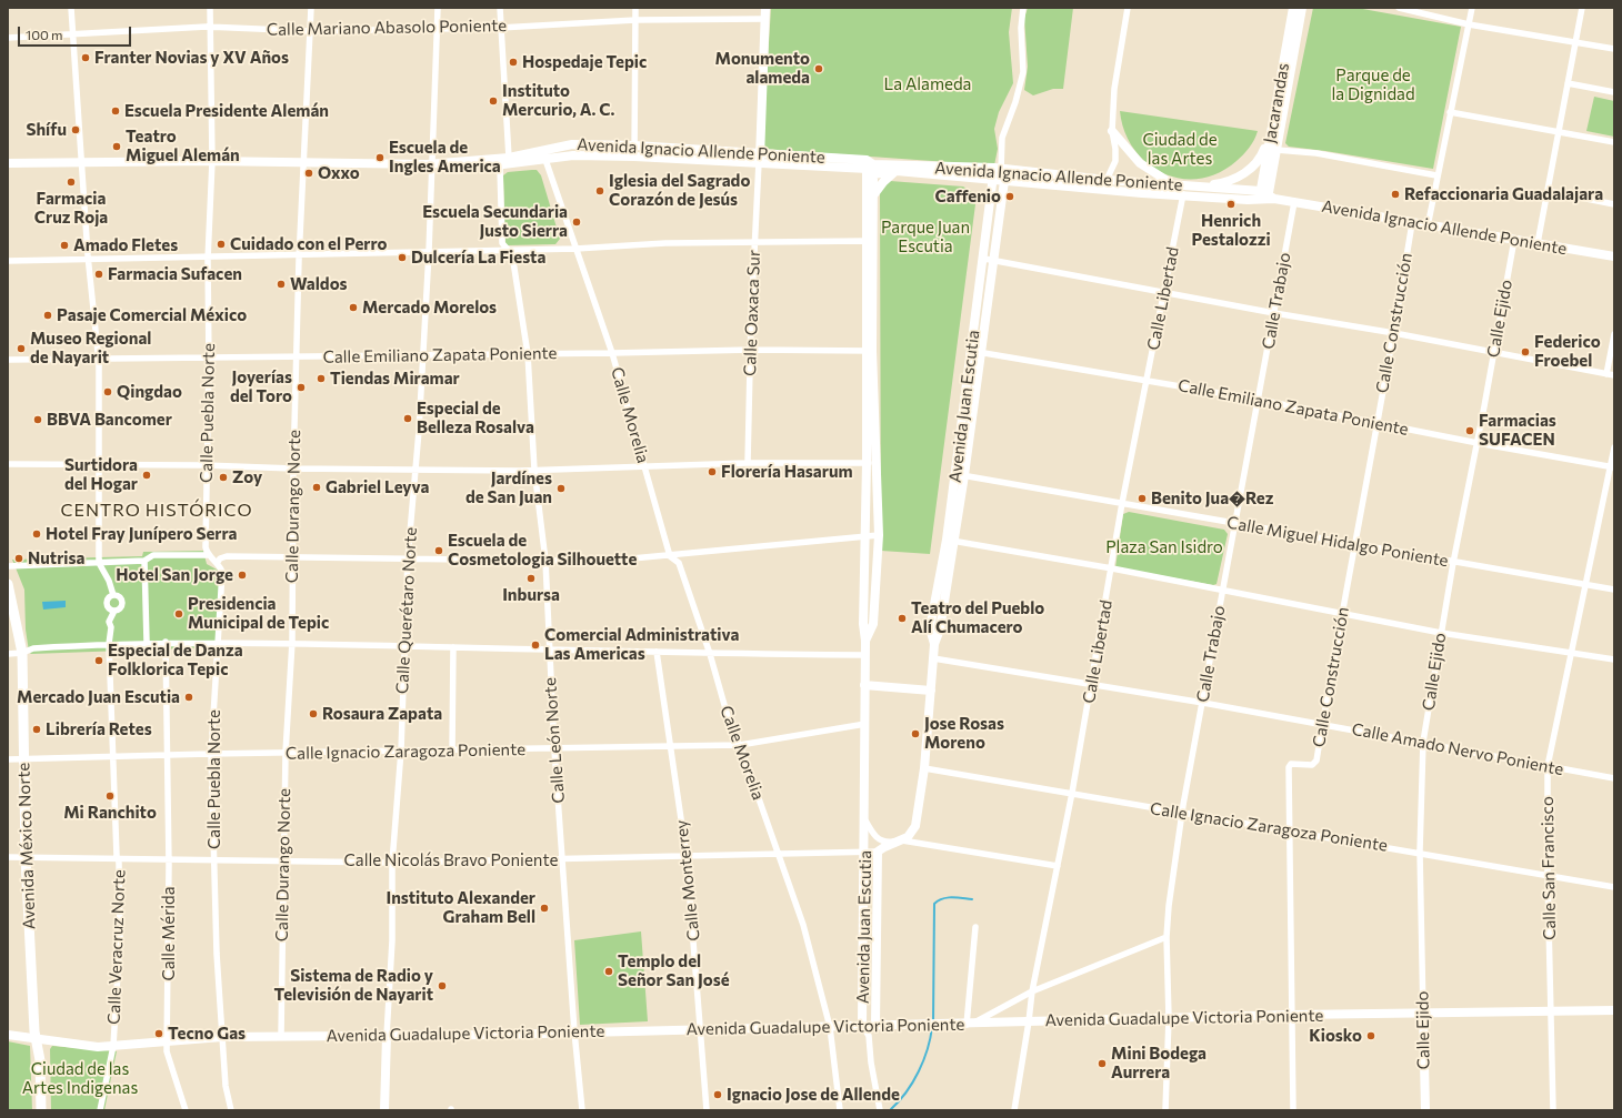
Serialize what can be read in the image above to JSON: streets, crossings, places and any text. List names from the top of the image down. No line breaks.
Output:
{"streets":{"main road":["Jacarandas","Avenida Ignacio Allende Poniente","Calle Ejido","Avenida Juan Escutia","Calle Querétaro Norte","Avenida México Norte","Avenida Guadalupe Victoria Poniente"],"street":["Calle Mariano Abasolo Poniente","Calle Libertad","Calle Trabajo","Calle Oaxaca Sur","Calle Construcción","Calle Emiliano Zapata Poniente","Calle Puebla Norte","Calle Morelia","Calle Durango Norte","Calle Miguel Hidalgo Poniente","Calle León Norte","Calle Amado Nervo Poniente","Calle Ignacio Zaragoza Poniente","Calle Nicolás Bravo Poniente","Calle San Francisco","Calle Monterrey","Calle Mérida","Calle Veracruz Norte"]},"crossings":[["Calle Mariano Abasolo Poniente","Calle Puebla Norte"],["Calle Mariano Abasolo Poniente","Calle Durango Norte"],["Calle Mariano Abasolo Poniente","Calle Querétaro Norte"],["Calle Mariano Abasolo Poniente","Calle León Norte"],["Jacarandas","Avenida Ignacio Allende Poniente"],["Avenida Ignacio Allende Poniente","Calle Libertad"],["Avenida Ignacio Allende Poniente","Calle Trabajo"],["Avenida Ignacio Allende Poniente","Calle Oaxaca Sur"],["Avenida Ignacio Allende Poniente","Calle Ejido"],["Avenida Ignacio Allende Poniente","Calle Construcción"],["Avenida Ignacio Allende Poniente","Avenida Juan Escutia"],["Avenida Ignacio Allende Poniente","Calle Puebla Norte"],["Avenida Ignacio Allende Poniente","Calle Morelia"],["Avenida Ignacio Allende Poniente","Calle Durango Norte"],["Avenida Ignacio Allende Poniente","Calle Querétaro Norte"],["Avenida Ignacio Allende Poniente","Calle León Norte"],["Calle Libertad","Calle Emiliano Zapata Poniente"],["Calle Libertad","Calle Miguel Hidalgo Poniente"],["Calle Libertad","Calle Amado Nervo Poniente"],["Calle Libertad","Calle Ignacio Zaragoza Poniente"],["Calle Libertad","Avenida Guadalupe Victoria Poniente"],["Calle Trabajo","Calle Emiliano Zapata Poniente"],["Calle Trabajo","Calle Miguel Hidalgo Poniente"],["Calle Trabajo","Calle Amado Nervo Poniente"],["Calle Trabajo","Avenida Guadalupe Victoria Poniente"],["Calle Oaxaca Sur","Calle Emiliano Zapata Poniente"],["Calle Ejido","Calle Emiliano Zapata Poniente"],["Calle Ejido","Calle Miguel Hidalgo Poniente"],["Calle Ejido","Calle Amado Nervo Poniente"],["Calle Ejido","Calle Ignacio Zaragoza Poniente"],["Calle Ejido","Avenida Guadalupe Victoria Poniente"],["Calle Construcción","Calle Emiliano Zapata Poniente"],["Calle Construcción","Calle Miguel Hidalgo Poniente"],["Calle Construcción","Calle Amado Nervo Poniente"],["Calle Construcción","Calle Ignacio Zaragoza Poniente"],["Calle Construcción","Avenida Guadalupe Victoria Poniente"],["Calle Emiliano Zapata Poniente","Avenida Juan Escutia"],["Calle Emiliano Zapata Poniente","Calle Puebla Norte"],["Calle Emiliano Zapata Poniente","Calle Morelia"],["Calle Emiliano Zapata Poniente","Calle Durango Norte"],["Calle Emiliano Zapata Poniente","Calle Querétaro Norte"],["Calle Emiliano Zapata Poniente","Calle León Norte"],["Calle Emiliano Zapata Poniente","Calle San Francisco"],["Avenida Juan Escutia","Calle Miguel Hidalgo Poniente"],["Avenida Juan Escutia","Calle Amado Nervo Poniente"],["Avenida Juan Escutia","Calle Ignacio Zaragoza Poniente"],["Avenida Juan Escutia","Calle Nicolás Bravo Poniente"],["Avenida Juan Escutia","Avenida Guadalupe Victoria Poniente"],["Calle Puebla Norte","Calle Ignacio Zaragoza Poniente"],["Calle Puebla Norte","Calle Nicolás Bravo Poniente"],["Calle Puebla Norte","Avenida Guadalupe Victoria Poniente"],["Calle Morelia","Calle Ignacio Zaragoza Poniente"],["Calle Morelia","Calle Nicolás Bravo Poniente"],["Calle Morelia","Avenida Guadalupe Victoria Poniente"],["Calle Durango Norte","Calle Ignacio Zaragoza Poniente"],["Calle Durango Norte","Calle Nicolás Bravo Poniente"],["Calle Durango Norte","Avenida Guadalupe Victoria Poniente"],["Calle Miguel Hidalgo Poniente","Calle San Francisco"],["Calle Querétaro Norte","Calle Ignacio Zaragoza Poniente"],["Calle Querétaro Norte","Calle Nicolás Bravo Poniente"],["Calle Querétaro Norte","Avenida Guadalupe Victoria Poniente"],["Calle León Norte","Calle Ignacio Zaragoza Poniente"],["Calle León Norte","Calle Nicolás Bravo Poniente"],["Calle León Norte","Avenida Guadalupe Victoria Poniente"],["Calle Amado Nervo Poniente","Calle San Francisco"],["Calle Ignacio Zaragoza Poniente","Avenida México Norte"],["Calle Ignacio Zaragoza Poniente","Calle San Francisco"],["Calle Ignacio Zaragoza Poniente","Calle Monterrey"],["Calle Ignacio Zaragoza Poniente","Calle Mérida"],["Calle Ignacio Zaragoza Poniente","Calle Veracruz Norte"],["Avenida México Norte","Calle Nicolás Bravo Poniente"],["Avenida México Norte","Avenida Guadalupe Victoria Poniente"],["Calle Nicolás Bravo Poniente","Calle Monterrey"],["Calle Nicolás Bravo Poniente","Calle Mérida"],["Calle Nicolás Bravo Poniente","Calle Veracruz Norte"],["Calle San Francisco","Avenida Guadalupe Victoria Poniente"],["Calle Monterrey","Avenida Guadalupe Victoria Poniente"],["Calle Mérida","Avenida Guadalupe Victoria Poniente"],["Calle Veracruz Norte","Avenida Guadalupe Victoria Poniente"]],"districts":["CENTRO HISTÓRICO"],"parks":["Parque de la Dignidad","La Alameda","Ciudad de las Artes","Parque Juan Escutia","Plaza San Isidro","Ciudad de las Artes Indigenas"],"places":["Franter Novias y XV Años","Hospedaje Tepic","Monumento alameda","Instituto Mercurio, A. C.","Escuela Presidente Alemán","Shífu","Teatro Miguel Alemán","Escuela de Ingles America","Oxxo","Farmacia Cruz Roja","Iglesia del Sagrado Corazón de Jesús","Refaccionaria Guadalajara","Caffenio","Henrich Pestalozzi","Escuela Secundaria Justo Sierra","Cuidado con el Perro","Amado Fletes","Dulcería La Fiesta","Farmacia Sufacen","Waldos","Mercado Morelos","Pasaje Comercial México","Museo Regional de Nayarit","Federico Froebel","Tiendas Miramar","Joyerías del Toro","Qingdao","Especial de Belleza Rosalva","BBVA Bancomer","Farmacias SUFACEN","Florería Hasarum","Surtidora del Hogar","Zoy","Gabriel Leyva","Jardínes de San Juan","Benito Jua�Rez","Hotel Fray Junípero Serra","Escuela de Cosmetologia Silhouette","Nutrisa","Hotel San Jorge","Inbursa","Presidencia Municipal de Tepic","Teatro del Pueblo Alí Chumacero","Comercial Administrativa Las Americas","Especial de Danza Folklorica Tepic","Mercado Juan Escutia","Rosaura Zapata","Librería Retes","Jose Rosas Moreno","Mi Ranchito","Instituto Alexander Graham Bell","Templo del Señor San José","Sistema de Radio y Televisión de Nayarit","Tecno Gas","Kiosko","Mini Bodega Aurrera","Ignacio Jose de Allende"],"scale_bar":"100 m"}
